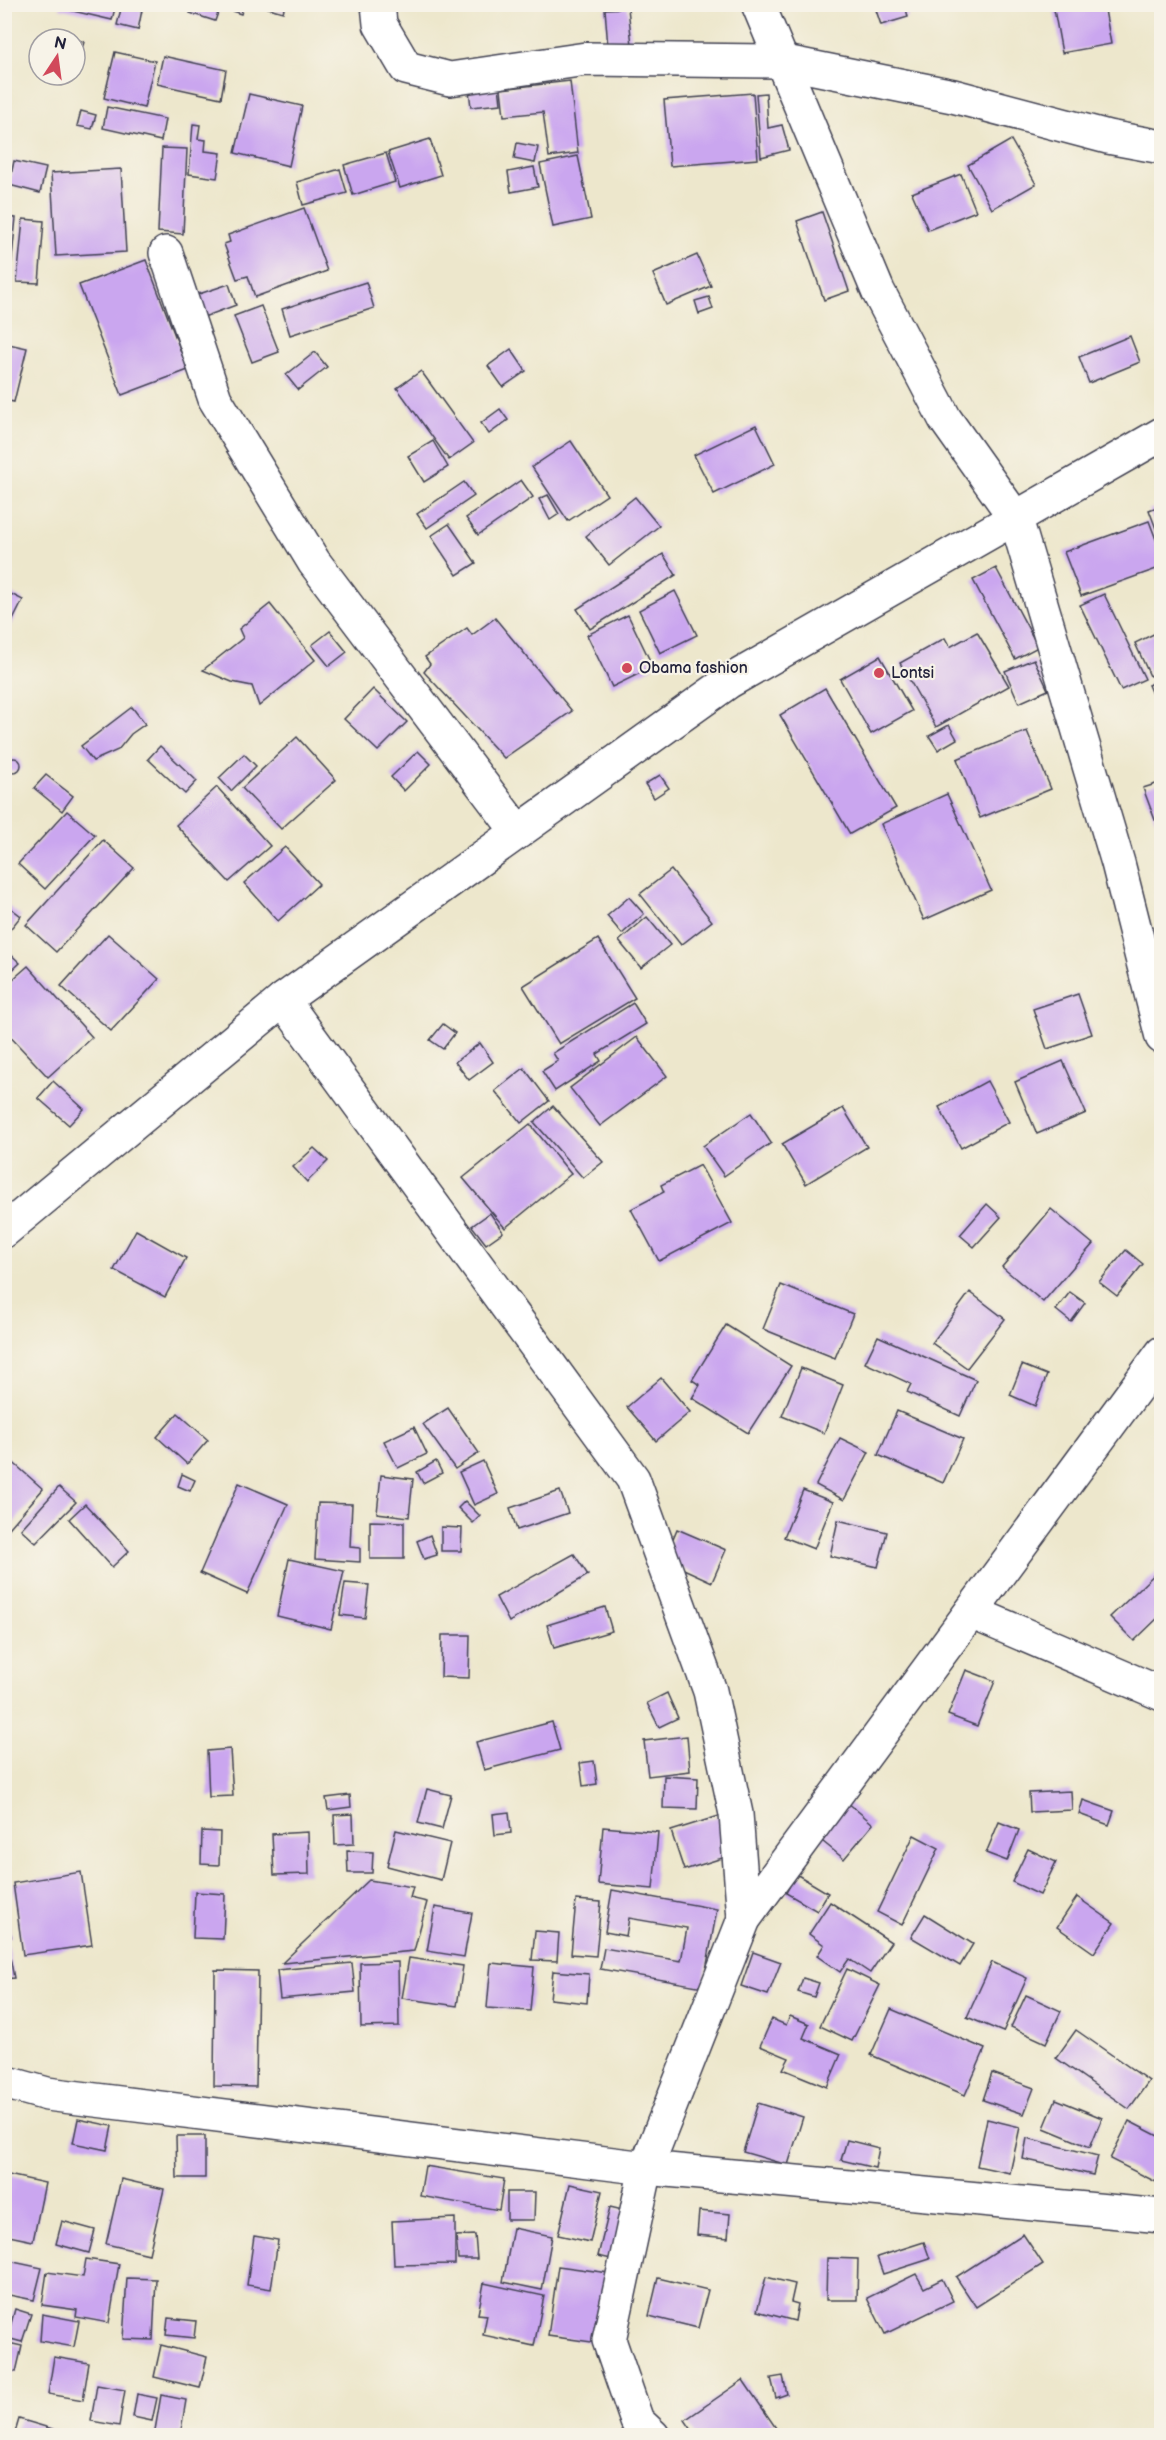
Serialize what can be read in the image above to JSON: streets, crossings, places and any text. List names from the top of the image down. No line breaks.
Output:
{"places":["Obama fashion","Lontsi"],"north":"top"}
